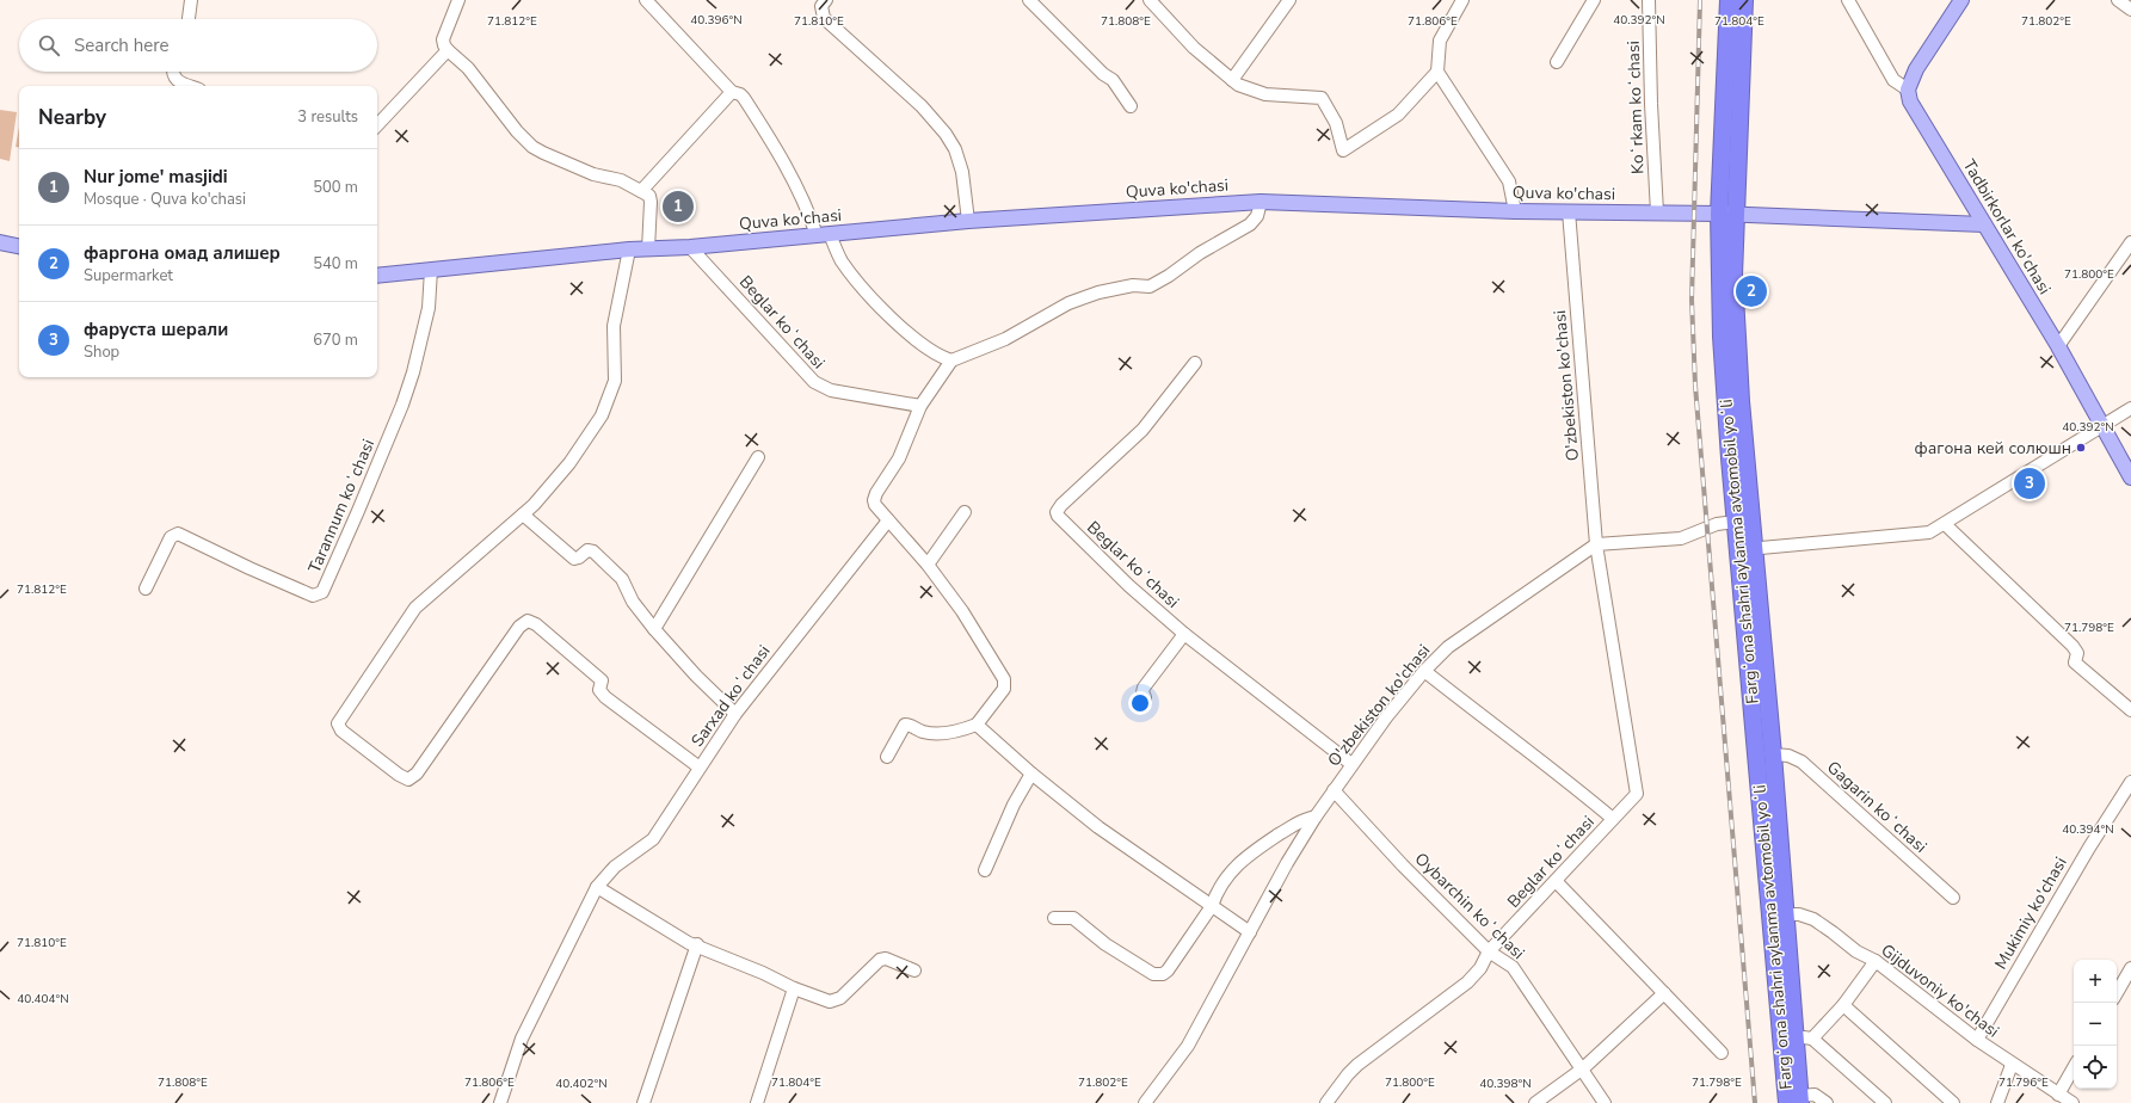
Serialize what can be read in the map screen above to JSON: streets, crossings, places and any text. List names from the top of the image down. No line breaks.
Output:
{"streets":{"highway":["Fargʻona shahri aylanma avtomobil yoʻli"],"main road":["Quva ko'chasi","Tadbirkorlar ko'chasi"],"street":["Koʻrkam koʻchasi","Beglar koʻchasi","O'zbekiston ko'chasi","Tarannum koʻchasi","Sarxad koʻchasi","Gagarin koʻchasi","Oybarchin koʻchasi","Mukimiy ko'chasi","Gijduvoniy ko'chasi"]},"crossings":[["Koʻrkam koʻchasi","Quva ko'chasi"],["Quva ko'chasi","Tadbirkorlar ko'chasi"],["Quva ko'chasi","Beglar koʻchasi"],["Quva ko'chasi","O'zbekiston ko'chasi"],["Quva ko'chasi","Tarannum koʻchasi"],["Quva ko'chasi","Fargʻona shahri aylanma avtomobil yoʻli"],["Beglar koʻchasi","O'zbekiston ko'chasi"],["Beglar koʻchasi","Oybarchin koʻchasi"],["O'zbekiston ko'chasi","Oybarchin koʻchasi"],["Fargʻona shahri aylanma avtomobil yoʻli","Gagarin koʻchasi"],["Fargʻona shahri aylanma avtomobil yoʻli","Gijduvoniy ko'chasi"],["Mukimiy ko'chasi","Gijduvoniy ko'chasi"]],"places":["фагона кей солюшн"],"page":{"search":"Search here","heading":["Nearby","3 results"],"list":[{"mark":"1","name":"Nur jome' masjidi","note":"Mosque · Quva ko'chasi","value":"500 m"},{"mark":"2","name":"фаргона омад алишер","note":"Supermarket","value":"540 m"},{"mark":"3","name":"фаруста шерали","note":"Shop","value":"670 m"}],"pins":["1","2","3"],"map_buttons":["+","−"]},"coordinates":["40.396°N","40.392°N","71.812°E","71.810°E","71.808°E","71.806°E","71.804°E","71.802°E","71.800°E","71.798°E","40.394°N","40.404°N","71.796°E","40.402°N","40.398°N"]}
